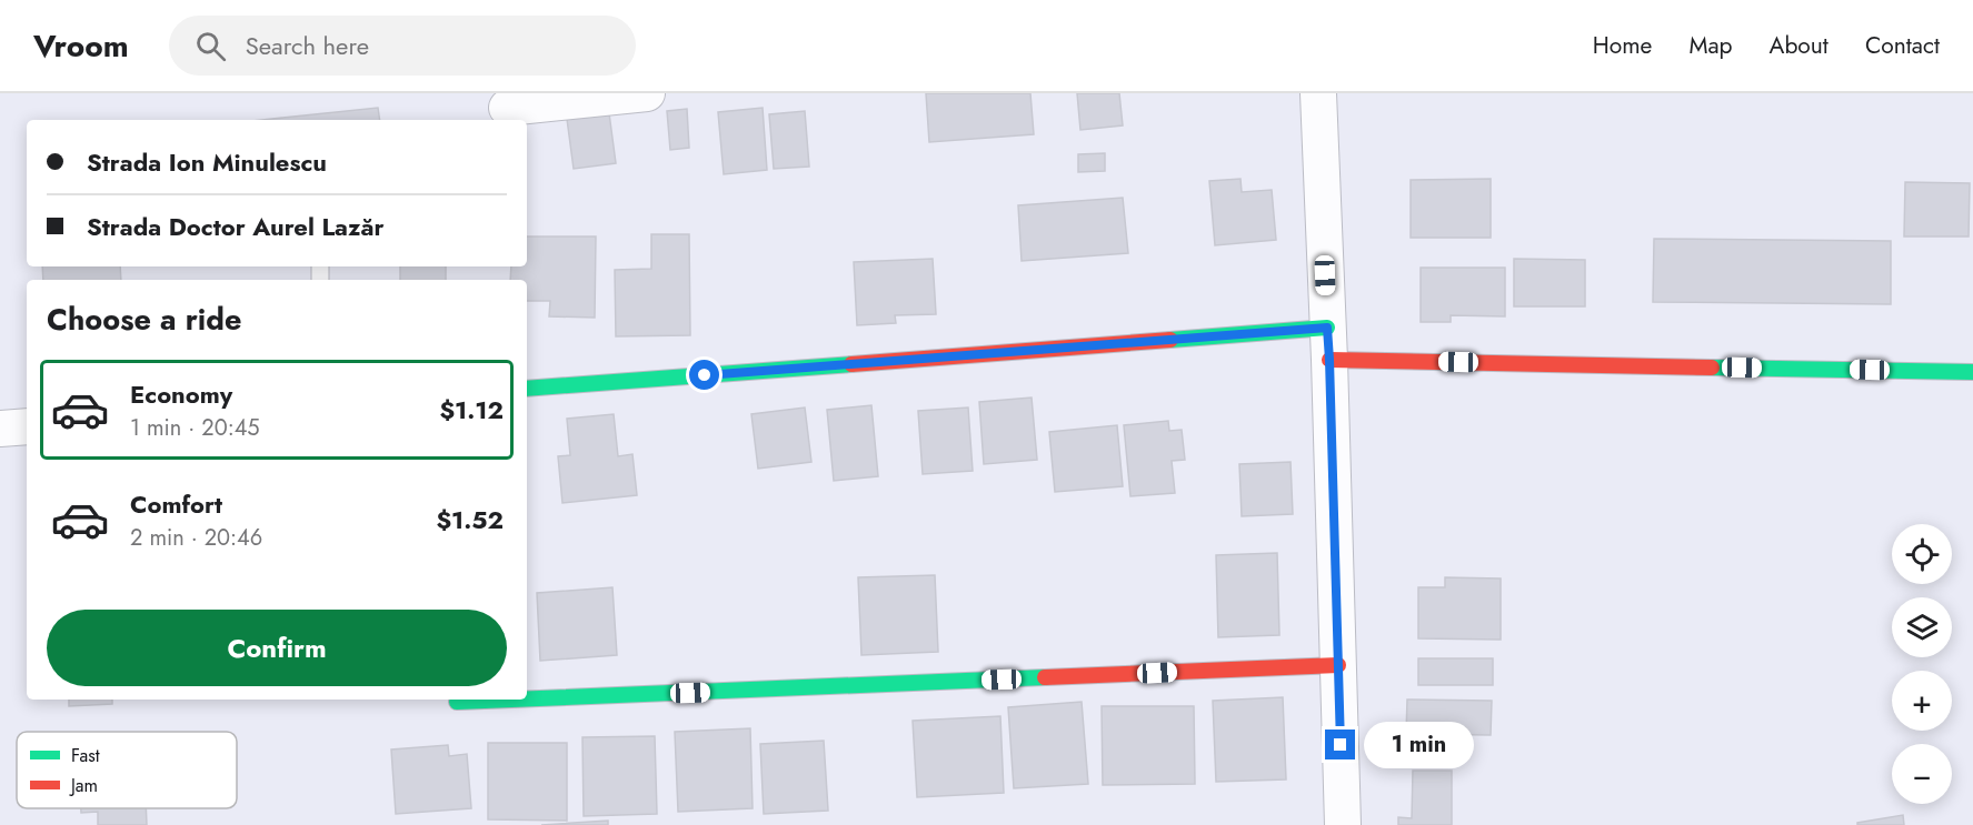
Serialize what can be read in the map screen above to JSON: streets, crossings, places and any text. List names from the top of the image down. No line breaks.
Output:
{"legend":["Fast","Jam"],"page":{"header":"Vroom","search":"Search here","nav":["Home","Map","About","Contact"],"banner":["Strada Ion Minulescu","Strada Doctor Aurel Lazăr"],"heading":"Choose a ride","list":[{"name":"Economy","note":"1 min · 20:45","value":"$1.12"},{"name":"Comfort","note":"2 min · 20:46","value":"$1.52"}],"map_buttons":["+","−"],"buttons":"Confirm","bubble":"1 min"}}
